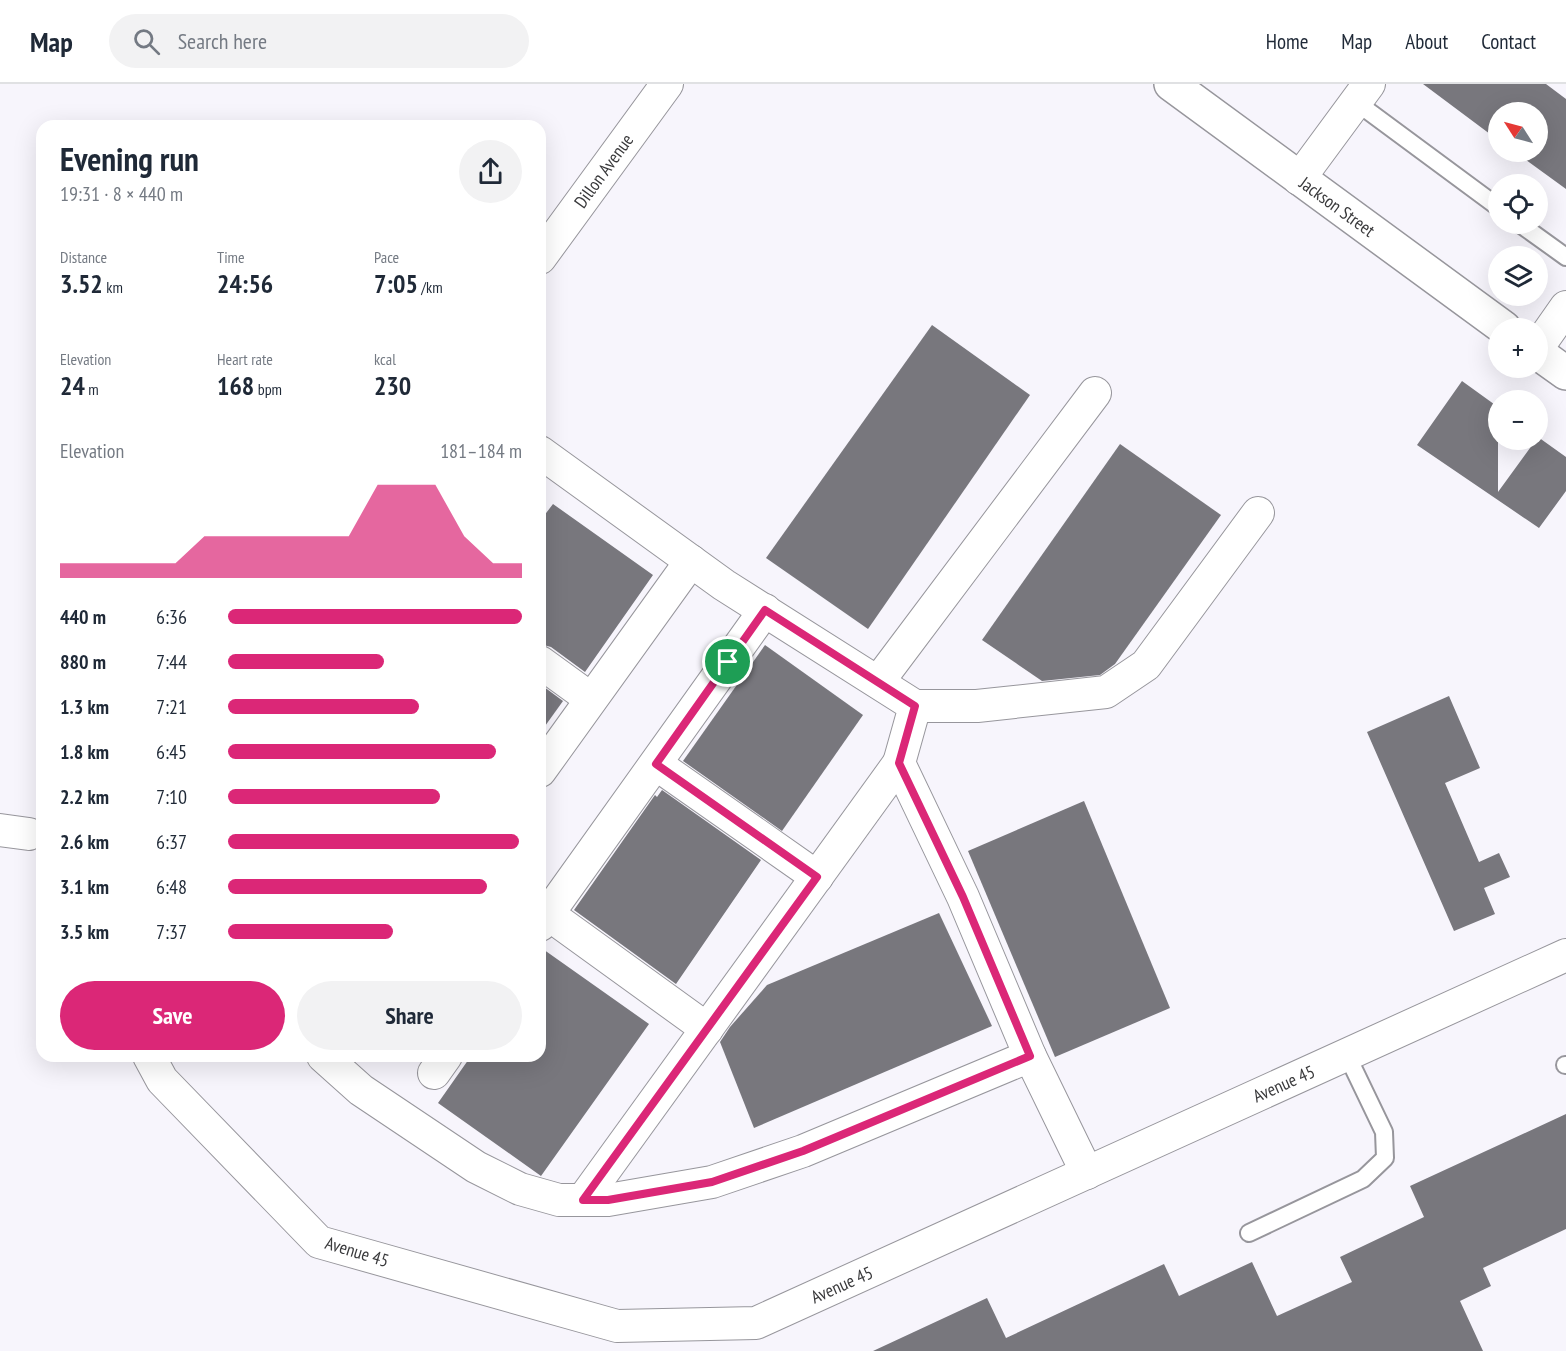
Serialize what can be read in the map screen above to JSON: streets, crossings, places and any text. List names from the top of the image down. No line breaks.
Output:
{"streets":{"main road":["Jackson Street"],"street":["Dillon Avenue","Avenue 45"]},"north":"top left","page":{"header":"Map","search":"Search here","nav":["Home","Map","About","Contact"],"map_buttons":["+","−"],"heading":["Evening run","19:31 · 8 × 440 m"],"stats":[["Distance","3.52 km"],["Time","24:56"],["Pace","7:05 /km"],["Elevation","24 m"],["Heart rate","168 bpm"],["kcal","230"]],"chart":["Elevation","181–184 m"],"list":[{"name":"440 m","note":"6:36"},{"name":"880 m","note":"7:44"},{"name":"1.3 km","note":"7:21"},{"name":"1.8 km","note":"6:45"},{"name":"2.2 km","note":"7:10"},{"name":"2.6 km","note":"6:37"},{"name":"3.1 km","note":"6:48"},{"name":"3.5 km","note":"7:37"}],"buttons":["Save","Share"]}}
